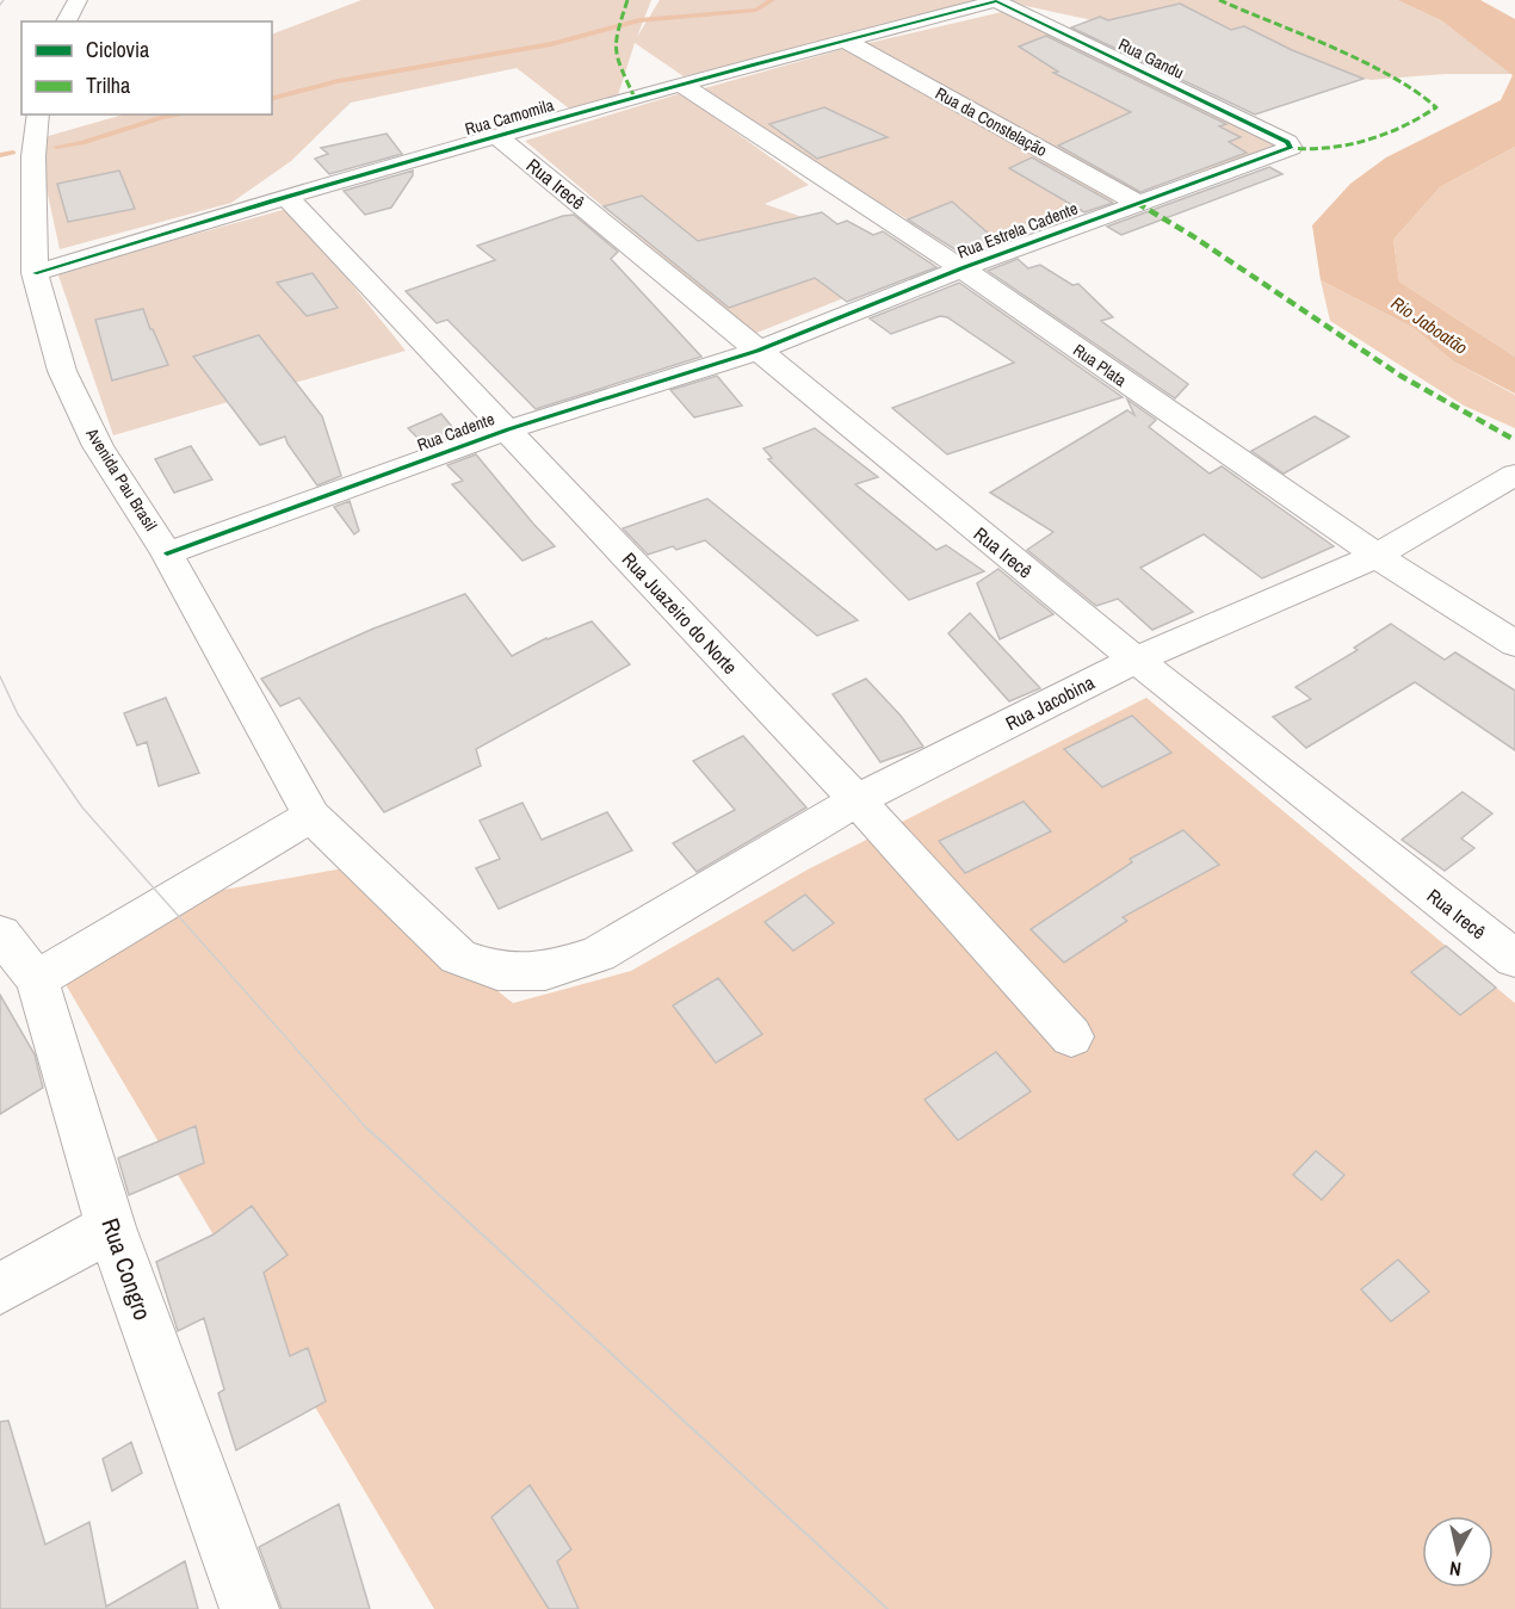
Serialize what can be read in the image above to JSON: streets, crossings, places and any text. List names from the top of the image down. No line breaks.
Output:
{"streets":{"street":["Rua Gandu","Rua Camomila","Rua da Constelação","Rua Irecê","Rua Estrela Cadente","Rua Plata","Rua Cadente","Avenida Pau Brasil","Rua Juazeiro do Norte","Rua Jacobina","Rua Congro"]},"crossings":[["Rua Gandu","Rua Camomila"],["Rua Gandu","Rua Estrela Cadente"],["Rua Camomila","Rua da Constelação"],["Rua Camomila","Rua Irecê"],["Rua Camomila","Rua Plata"],["Rua Camomila","Avenida Pau Brasil"],["Rua Camomila","Rua Juazeiro do Norte"],["Rua da Constelação","Rua Estrela Cadente"],["Rua Irecê","Rua Estrela Cadente"],["Rua Irecê","Rua Cadente"],["Rua Irecê","Rua Jacobina"],["Rua Estrela Cadente","Rua Plata"],["Rua Estrela Cadente","Rua Cadente"],["Rua Plata","Rua Jacobina"],["Rua Cadente","Avenida Pau Brasil"],["Rua Cadente","Rua Juazeiro do Norte"],["Avenida Pau Brasil","Rua Jacobina"],["Rua Juazeiro do Norte","Rua Jacobina"]],"water":["Rio Jaboatão"],"legend":["Ciclovia","Trilha"],"north":"bottom"}
